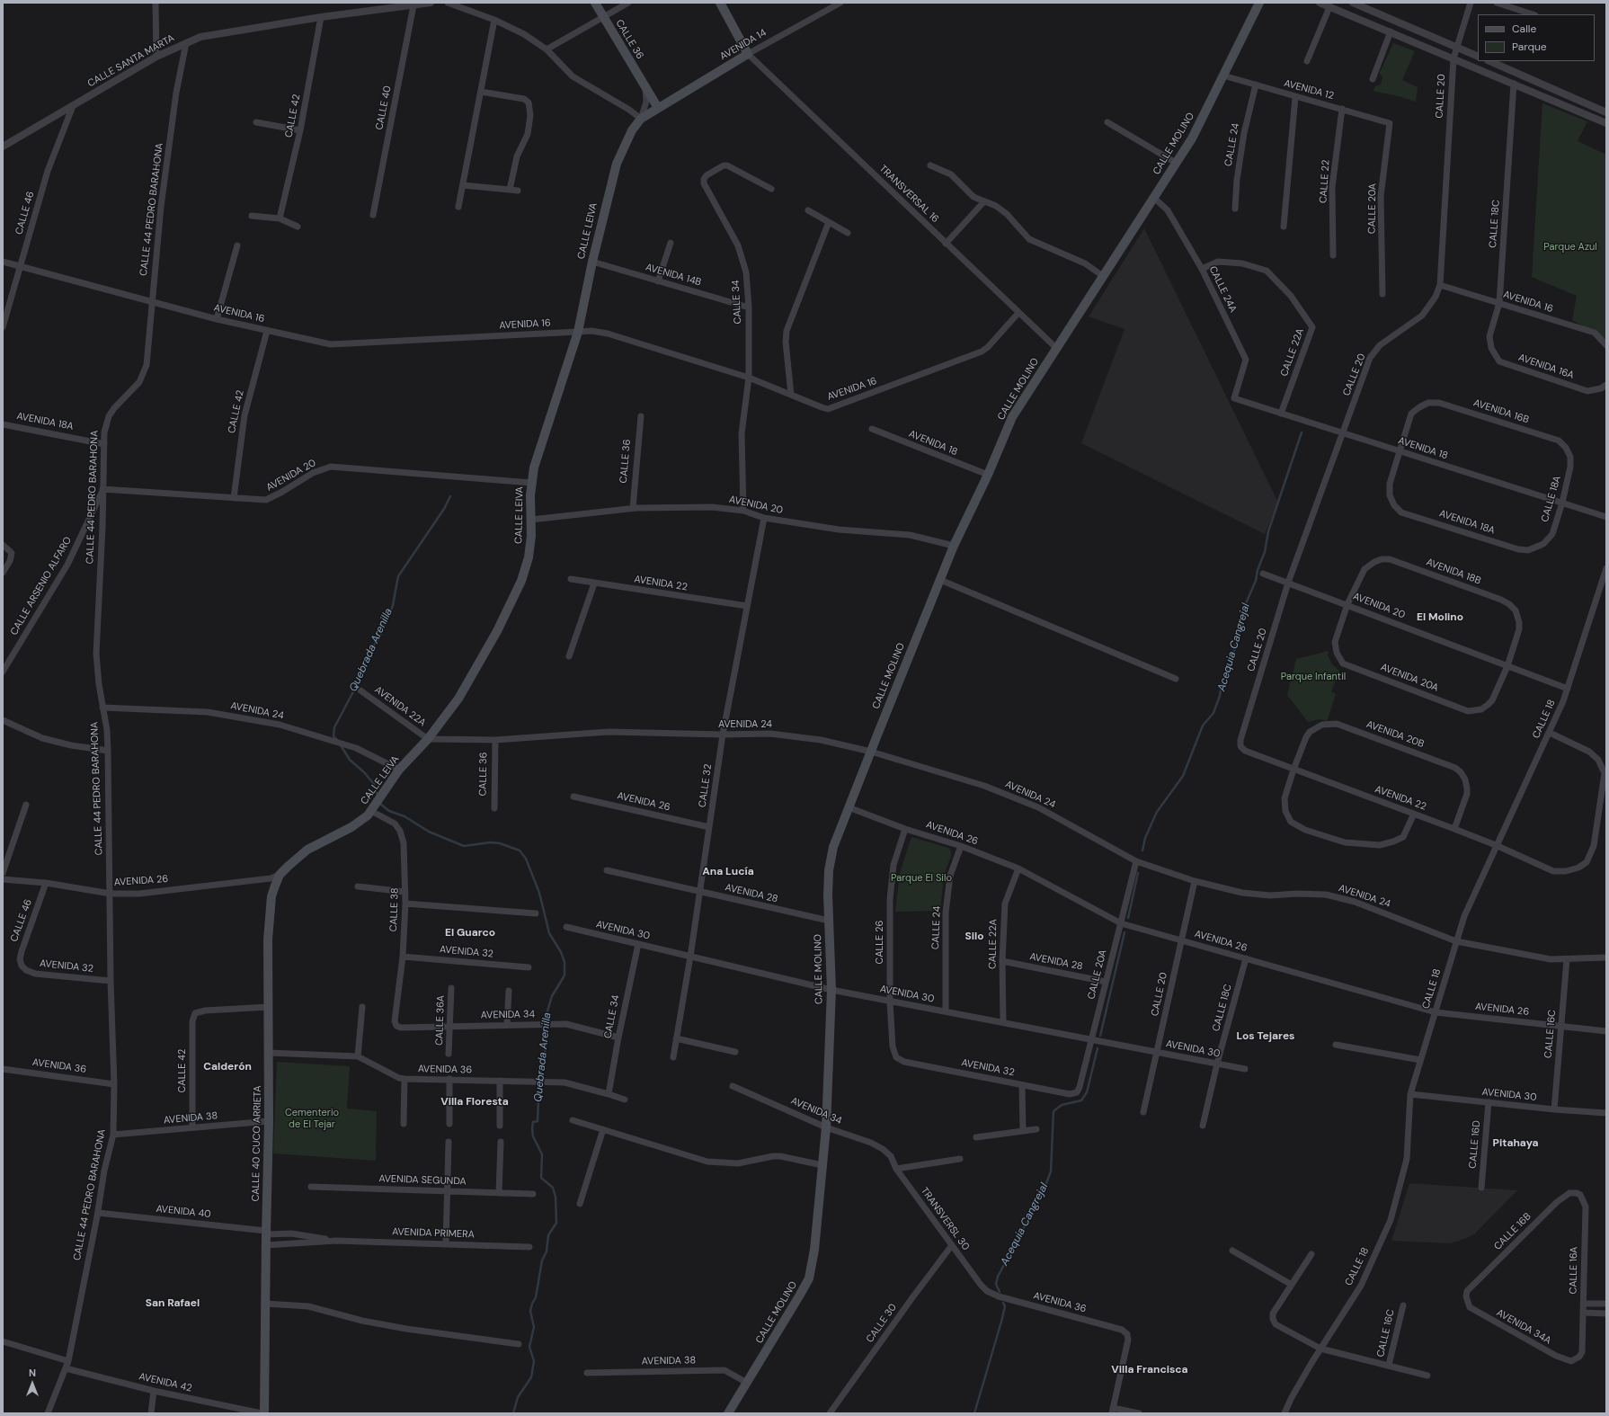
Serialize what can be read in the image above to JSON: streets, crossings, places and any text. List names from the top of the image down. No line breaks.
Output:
{"streets":{"main road":["CALLE 36","AVENIDA 14","CALLE MOLINO","CALLE LEIVA","CALLE 40 CUCO ARRIETA"],"street":["CALLE SANTA MARTA","AVENIDA 12","CALLE 20","CALLE 40","CALLE 42","CALLE 24","CALLE 22","TRANSVERSAL 16","CALLE 20A","CALLE 44 PEDRO BARAHONA","CALLE 46","CALLE 18C","AVENIDA 14B","CALLE 24A","CALLE 34","AVENIDA 16","CALLE 22A","AVENIDA 16A","AVENIDA 16B","AVENIDA 18A","AVENIDA 18","AVENIDA 20","CALLE 18A","AVENIDA 18B","AVENIDA 22","CALLE ARSENIO ALFARO","AVENIDA 20A","AVENIDA 22A","AVENIDA 24","CALLE 18","AVENIDA 20B","CALLE 32","AVENIDA 26","AVENIDA 28","CALLE 38","AVENIDA 30","CALLE 26","AVENIDA 32","AVENIDA 34","CALLE 36A","CALLE 16C","AVENIDA 36","AVENIDA 38","CALLE 16D","AVENIDA SEGUNDA","AVENIDA 40","TRANSVERSL 30","CALLE 16B","AVENIDA PRIMERA","CALLE 16A","CALLE 30","AVENIDA 34A","AVENIDA 42"]},"crossings":[["CALLE 36","AVENIDA 14"],["CALLE 36","CALLE LEIVA"],["CALLE 36","AVENIDA 20"],["CALLE 36","AVENIDA 24"],["AVENIDA 14","TRANSVERSAL 16"],["AVENIDA 14","CALLE LEIVA"],["CALLE SANTA MARTA","CALLE 40"],["CALLE SANTA MARTA","CALLE 42"],["CALLE SANTA MARTA","CALLE 44 PEDRO BARAHONA"],["CALLE SANTA MARTA","CALLE 46"],["AVENIDA 12","CALLE MOLINO"],["AVENIDA 12","CALLE 24"],["AVENIDA 12","CALLE 22"],["AVENIDA 12","CALLE 20A"],["CALLE 20","AVENIDA 16"],["CALLE 20","AVENIDA 18"],["CALLE 20","AVENIDA 20"],["CALLE 20","AVENIDA 22"],["CALLE 20","AVENIDA 24"],["CALLE 20","AVENIDA 26"],["CALLE 20","AVENIDA 30"],["CALLE 42","AVENIDA 16"],["CALLE 42","AVENIDA 20"],["CALLE 42","AVENIDA 38"],["CALLE 42","CALLE 40 CUCO ARRIETA"],["CALLE MOLINO","TRANSVERSAL 16"],["CALLE MOLINO","CALLE 24A"],["CALLE MOLINO","AVENIDA 18"],["CALLE MOLINO","AVENIDA 20"],["CALLE MOLINO","AVENIDA 24"],["CALLE MOLINO","AVENIDA 26"],["CALLE MOLINO","AVENIDA 28"],["CALLE MOLINO","AVENIDA 30"],["CALLE MOLINO","AVENIDA 34"],["CALLE MOLINO","AVENIDA 38"],["CALLE 24","AVENIDA 26"],["CALLE 24","AVENIDA 30"],["TRANSVERSAL 16","AVENIDA 16"],["CALLE 20A","AVENIDA 24"],["CALLE 20A","AVENIDA 26"],["CALLE 20A","AVENIDA 28"],["CALLE 20A","AVENIDA 30"],["CALLE 20A","AVENIDA 32"],["CALLE 44 PEDRO BARAHONA","AVENIDA 16"],["CALLE 44 PEDRO BARAHONA","AVENIDA 18A"],["CALLE 44 PEDRO BARAHONA","AVENIDA 20"],["CALLE 44 PEDRO BARAHONA","CALLE ARSENIO ALFARO"],["CALLE 44 PEDRO BARAHONA","AVENIDA 24"],["CALLE 44 PEDRO BARAHONA","AVENIDA 26"],["CALLE 44 PEDRO BARAHONA","AVENIDA 32"],["CALLE 44 PEDRO BARAHONA","AVENIDA 36"],["CALLE 44 PEDRO BARAHONA","AVENIDA 38"],["CALLE 44 PEDRO BARAHONA","AVENIDA 40"],["CALLE 44 PEDRO BARAHONA","AVENIDA 42"],["CALLE 46","AVENIDA 16"],["CALLE 46","AVENIDA 26"],["CALLE 46","AVENIDA 32"],["CALLE 18C","AVENIDA 16"],["CALLE 18C","AVENIDA 16A"],["CALLE 18C","AVENIDA 26"],["CALLE 18C","AVENIDA 30"],["CALLE LEIVA","AVENIDA 14B"],["CALLE LEIVA","AVENIDA 16"],["CALLE LEIVA","AVENIDA 20"],["CALLE LEIVA","AVENIDA 22A"],["CALLE LEIVA","AVENIDA 24"],["CALLE LEIVA","AVENIDA 26"],["CALLE LEIVA","CALLE 38"],["CALLE LEIVA","CALLE 40 CUCO ARRIETA"],["AVENIDA 14B","CALLE 34"],["CALLE 24A","CALLE 22A"],["CALLE 24A","AVENIDA 18"],["CALLE 34","AVENIDA 16"],["CALLE 34","AVENIDA 20"],["CALLE 34","AVENIDA 30"],["CALLE 34","AVENIDA 34"],["CALLE 34","AVENIDA 36"],["CALLE 22A","AVENIDA 18"],["CALLE 22A","AVENIDA 26"],["CALLE 22A","AVENIDA 28"],["CALLE 22A","AVENIDA 30"],["AVENIDA 16B","AVENIDA 18A"],["AVENIDA 16B","AVENIDA 18"],["AVENIDA 16B","CALLE 18A"],["AVENIDA 18A","AVENIDA 18"],["AVENIDA 18A","CALLE 18A"],["AVENIDA 18","CALLE 18A"],["AVENIDA 20","AVENIDA 18B"],["AVENIDA 20","CALLE ARSENIO ALFARO"],["AVENIDA 20","AVENIDA 20A"],["AVENIDA 20","CALLE 18"],["AVENIDA 20","CALLE 32"],["AVENIDA 18B","AVENIDA 20A"],["AVENIDA 22","CALLE 18"],["AVENIDA 22","AVENIDA 20B"],["AVENIDA 22","CALLE 32"],["AVENIDA 22A","AVENIDA 24"],["AVENIDA 24","CALLE 18"],["AVENIDA 24","CALLE 32"],["AVENIDA 24","CALLE 16C"],["CALLE 18","AVENIDA 26"],["CALLE 18","AVENIDA 30"],["CALLE 32","AVENIDA 26"],["CALLE 32","AVENIDA 28"],["CALLE 32","AVENIDA 30"],["AVENIDA 26","CALLE 26"],["AVENIDA 26","CALLE 16C"],["AVENIDA 26","CALLE 40 CUCO ARRIETA"],["CALLE 38","AVENIDA 32"],["CALLE 38","AVENIDA 34"],["AVENIDA 30","CALLE 26"],["AVENIDA 30","CALLE 16C"],["AVENIDA 30","CALLE 16D"],["CALLE 26","AVENIDA 32"],["AVENIDA 34","CALLE 36A"],["AVENIDA 34","TRANSVERSL 30"],["AVENIDA 36","CALLE 40 CUCO ARRIETA"],["AVENIDA 36","TRANSVERSL 30"],["AVENIDA 38","CALLE 40 CUCO ARRIETA"],["CALLE 40 CUCO ARRIETA","AVENIDA 40"],["CALLE 40 CUCO ARRIETA","AVENIDA PRIMERA"],["AVENIDA 40","AVENIDA PRIMERA"],["TRANSVERSL 30","CALLE 30"],["CALLE 16B","CALLE 16A"],["CALLE 16B","AVENIDA 34A"],["CALLE 16A","AVENIDA 34A"]],"districts":["El Molino","Ana Lucía","El Guarco","Silo","Los Tejares","Calderón","Villa Floresta","Pitahaya","San Rafael","Villa Francisca"],"water":["Acequia Cangrejal","Quebrada Arenilla"],"parks":["Parque Azul","Parque Infantil","Parque El Silo","Cementerio de El Tejar"],"legend":["Calle","Parque"],"north":"top"}
